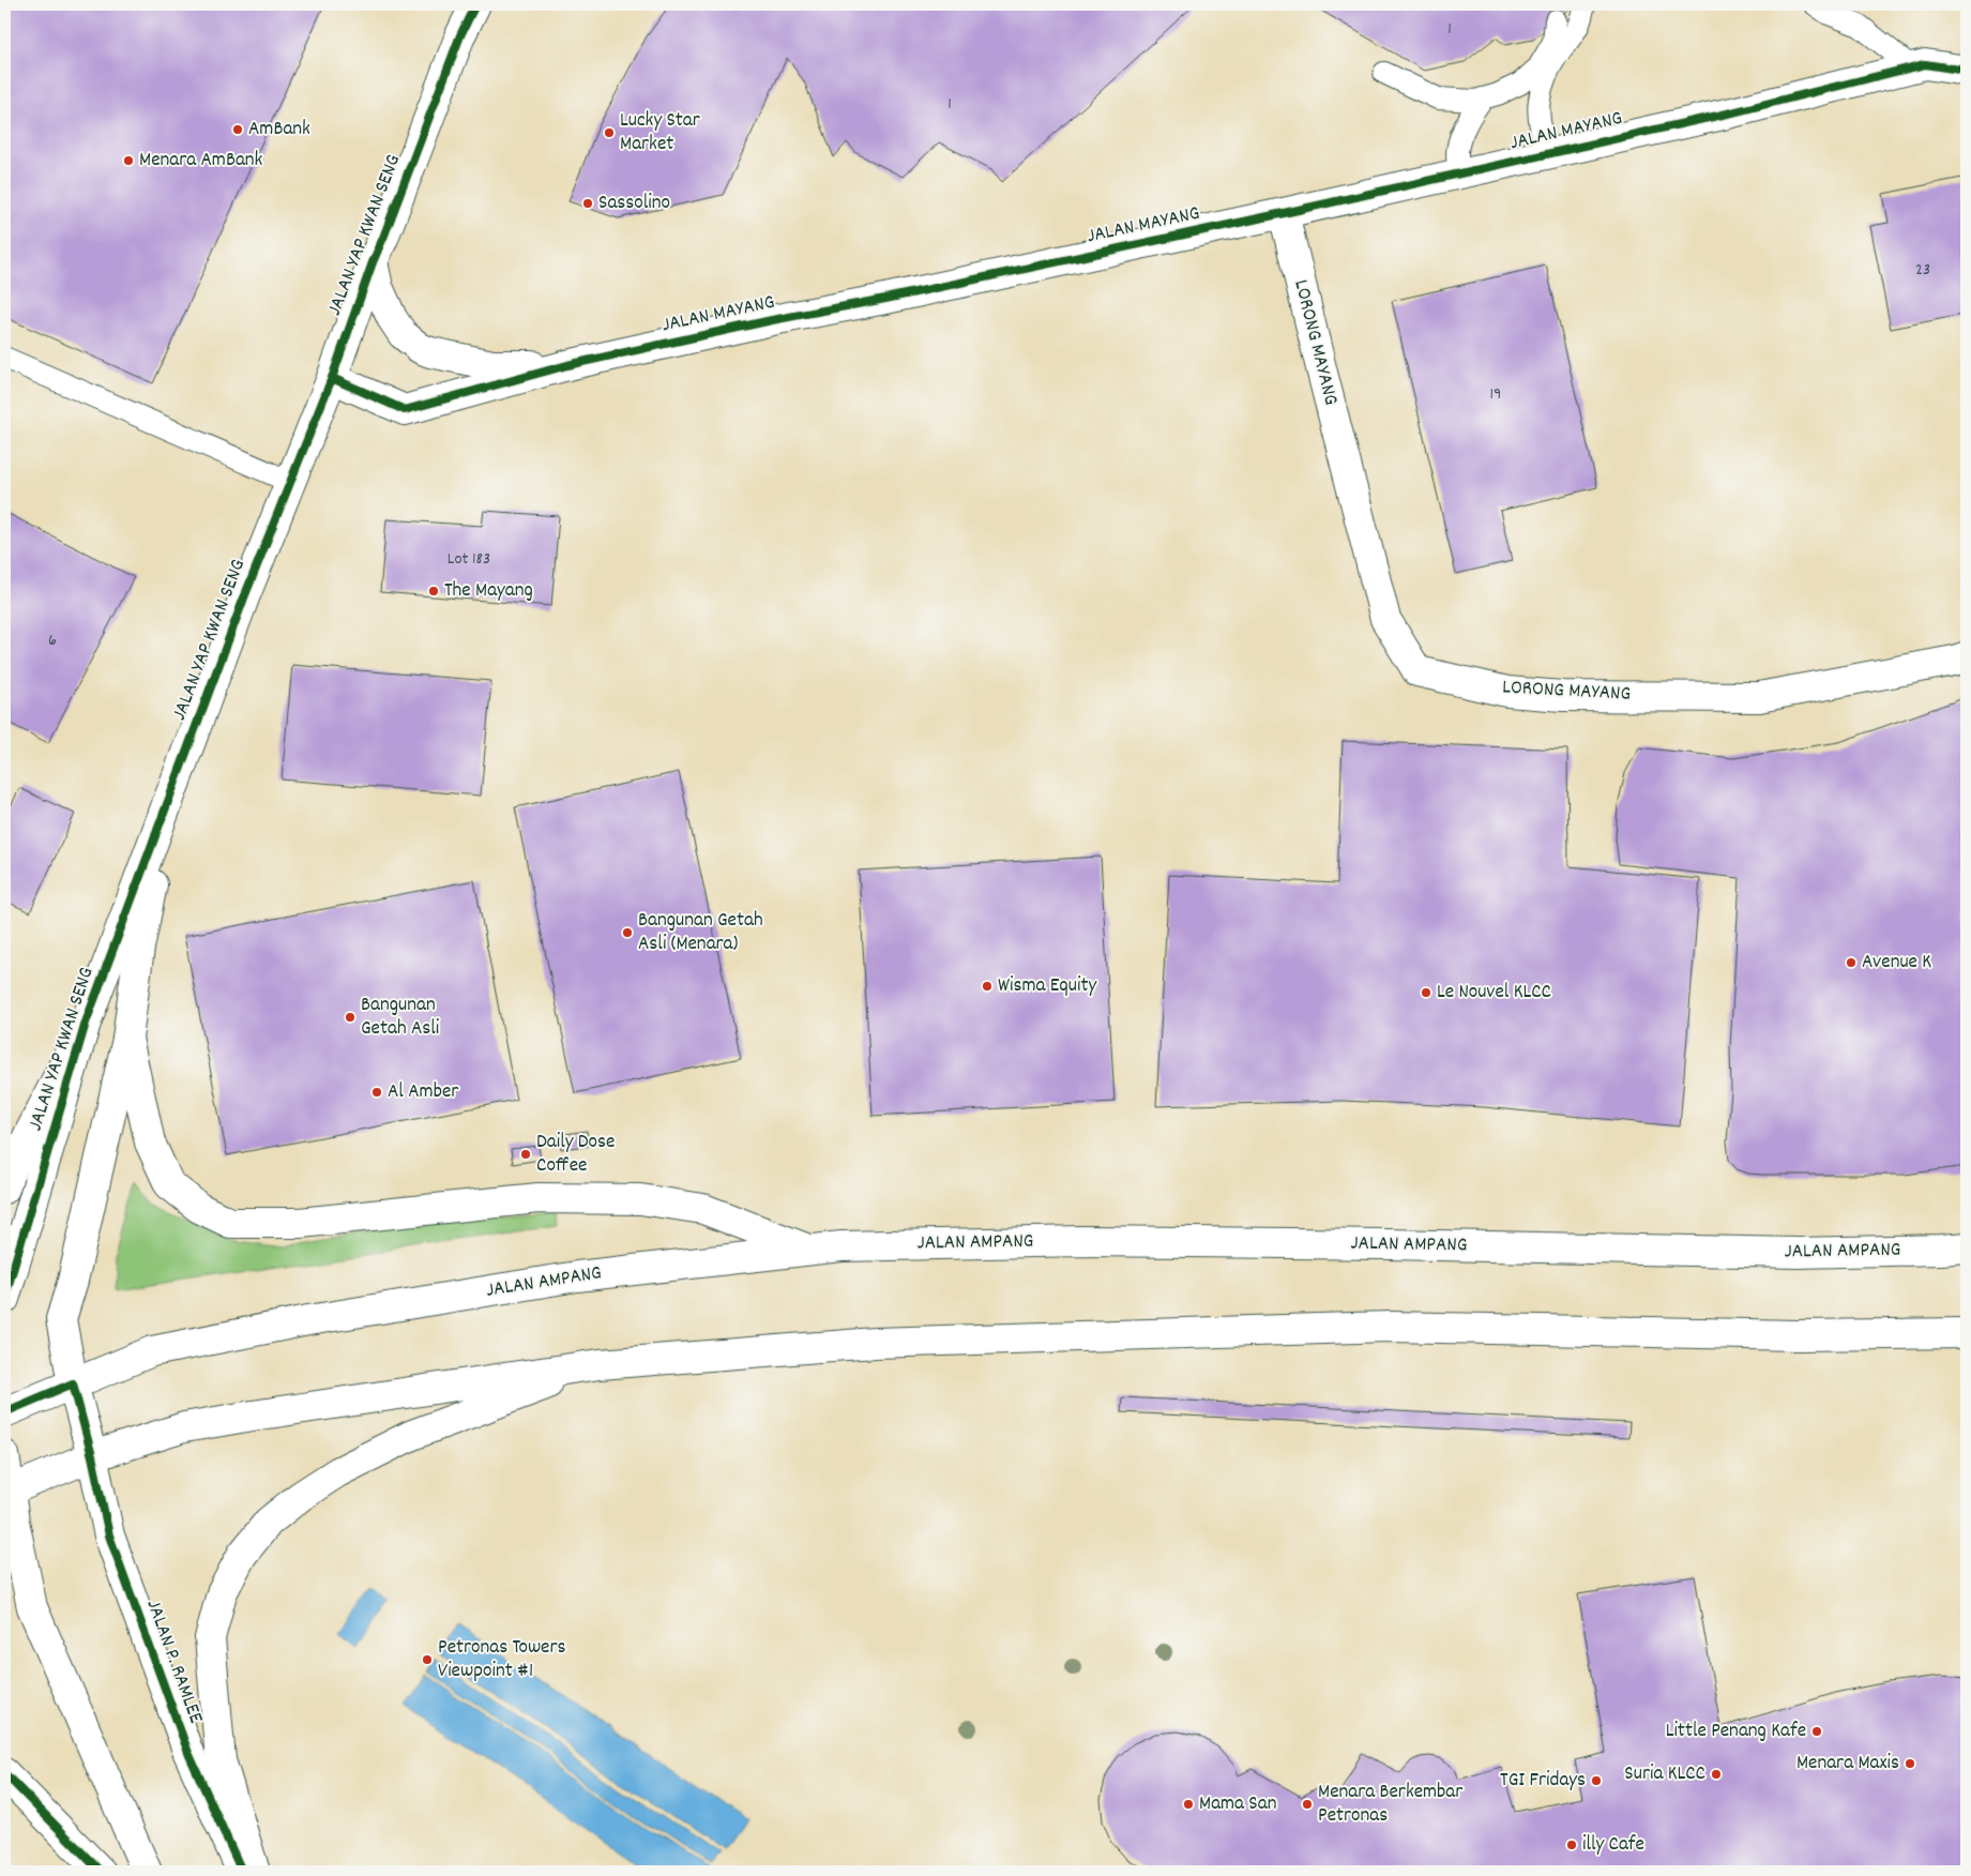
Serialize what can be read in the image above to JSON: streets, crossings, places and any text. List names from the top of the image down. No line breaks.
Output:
{"streets":{"street":["JALAN MAYANG","JALAN YAP KWAN SENG","LORONG MAYANG","JALAN AMPANG","JALAN P. RAMLEE"]},"crossings":[["JALAN MAYANG","JALAN YAP KWAN SENG"],["JALAN MAYANG","LORONG MAYANG"],["JALAN YAP KWAN SENG","JALAN AMPANG"],["JALAN YAP KWAN SENG","JALAN P. RAMLEE"],["JALAN AMPANG","JALAN P. RAMLEE"]],"places":["AmBank","Lucky Star Market","Menara AmBank","Sassolino","The Mayang","Bangunan Getah Asli (Menara)","Avenue K","Wisma Equity","Le Nouvel KLCC","Bangunan Getah Asli","Al Amber","Daily Dose Coffee","Petronas Towers Viewpoint #1","Little Penang Kafe","Menara Maxis","Suria KLCC","TGI Fridays","Mama San","Menara Berkembar Petronas","illy Cafe"],"house_numbers":["1","1","23","19","Lot 183","6"]}
